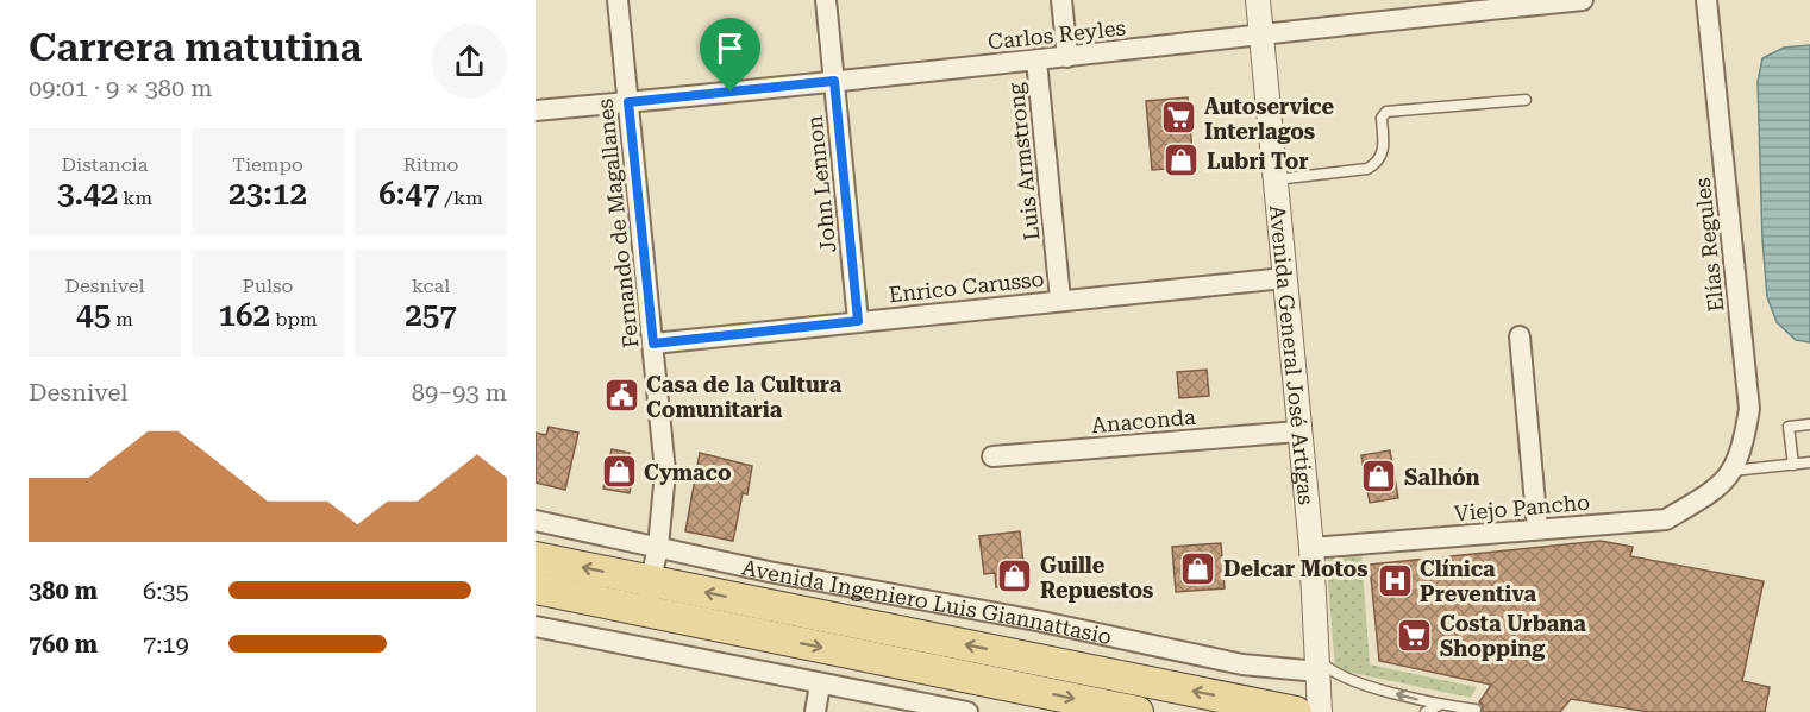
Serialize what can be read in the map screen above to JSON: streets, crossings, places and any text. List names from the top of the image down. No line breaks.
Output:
{"streets":{"main road":["Avenida Ingeniero Luis Giannattasio"],"street":["Carlos Reyles","Luis Armstrong","John Lennon","Fernando de Magallanes","Elías Regules","Enrico Carusso","Avenida General José Artigas","Anaconda","Viejo Pancho"]},"crossings":[["Carlos Reyles","Luis Armstrong"],["Carlos Reyles","John Lennon"],["Carlos Reyles","Fernando de Magallanes"],["Carlos Reyles","Avenida General José Artigas"],["Luis Armstrong","Enrico Carusso"],["John Lennon","Enrico Carusso"],["Fernando de Magallanes","Enrico Carusso"],["Fernando de Magallanes","Avenida Ingeniero Luis Giannattasio"],["Elías Regules","Viejo Pancho"],["Enrico Carusso","Avenida General José Artigas"],["Avenida General José Artigas","Anaconda"],["Avenida General José Artigas","Viejo Pancho"],["Avenida General José Artigas","Avenida Ingeniero Luis Giannattasio"]],"places":{"supermarket":["Autoservice Interlagos","Costa Urbana Shopping"],"shop":["Lubri Tor","Cymaco","Salhón","Delcar Motos","Guille Repuestos"],"public building":["Casa de la Cultura Comunitaria"],"hospital":["Clínica Preventiva"]},"page":{"heading":["Carrera matutina","09:01 · 9 × 380 m"],"stats":[["Distancia","3.42 km"],["Tiempo","23:12"],["Ritmo","6:47 /km"],["Desnivel","45 m"],["Pulso","162 bpm"],["kcal","257"]],"chart":["Desnivel","89–93 m"],"list":[{"name":"380 m","note":"6:35"},{"name":"760 m","note":"7:19"}]}}
